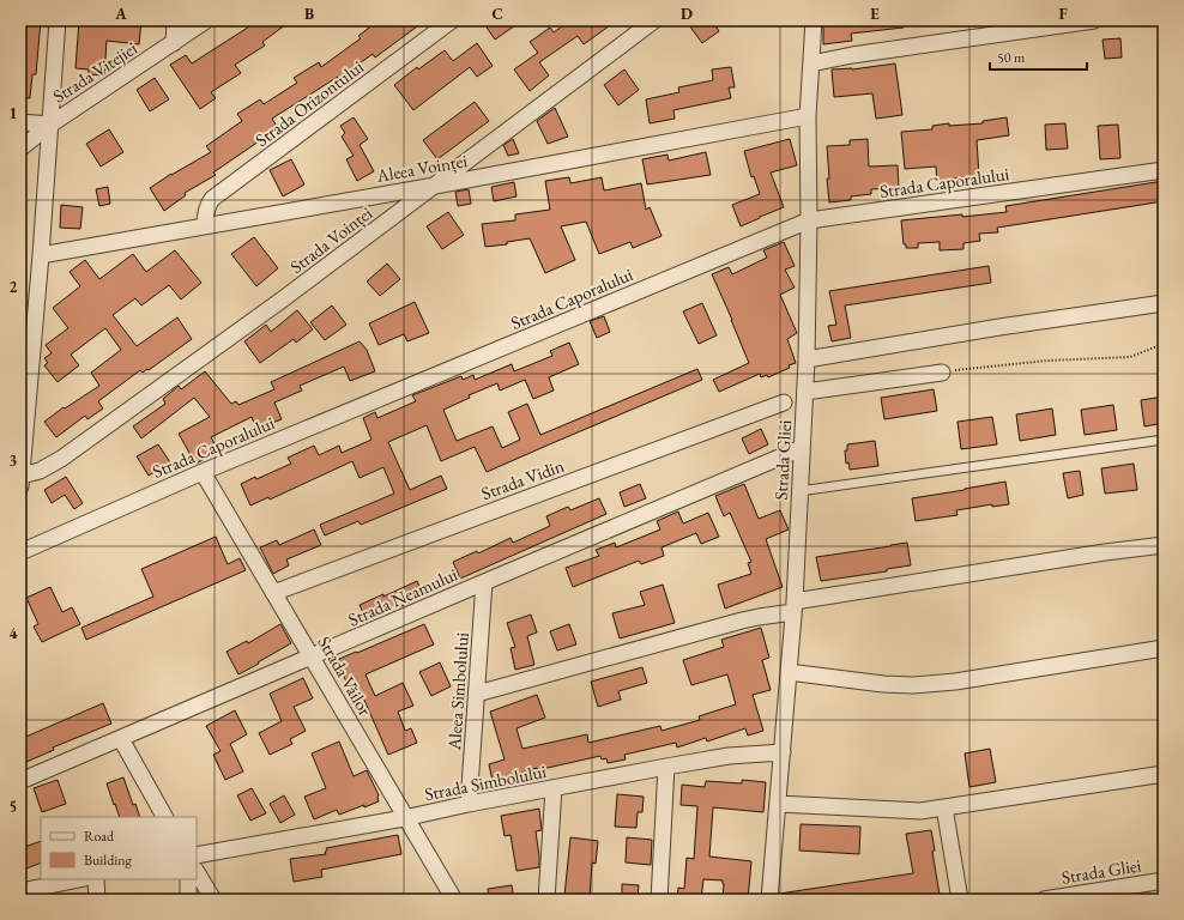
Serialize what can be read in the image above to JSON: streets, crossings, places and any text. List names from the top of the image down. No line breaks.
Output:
{"streets":{"street":["Strada Vitejiei","Strada Orizontului","Aleea Voinței","Strada Caporalului","Strada Voinței","Strada Gliei","Strada Vidin","Strada Neamului","Strada Văilor","Aleea Simbolului","Strada Simbolului"]},"crossings":[["Strada Orizontului","Aleea Voinței"],["Aleea Voinței","Strada Voinței"],["Aleea Voinței","Strada Gliei"],["Strada Caporalului","Strada Gliei"],["Strada Caporalului","Strada Văilor"],["Strada Gliei","Strada Neamului"],["Strada Gliei","Strada Simbolului"],["Strada Vidin","Strada Văilor"],["Strada Neamului","Strada Văilor"],["Strada Neamului","Aleea Simbolului"],["Strada Văilor","Strada Simbolului"],["Aleea Simbolului","Strada Simbolului"]],"legend":["Road","Building"],"scale_bar":"50 m","grid":{"columns":["A","B","C","D","E","F"],"rows":["1","2","3","4","5"]}}
